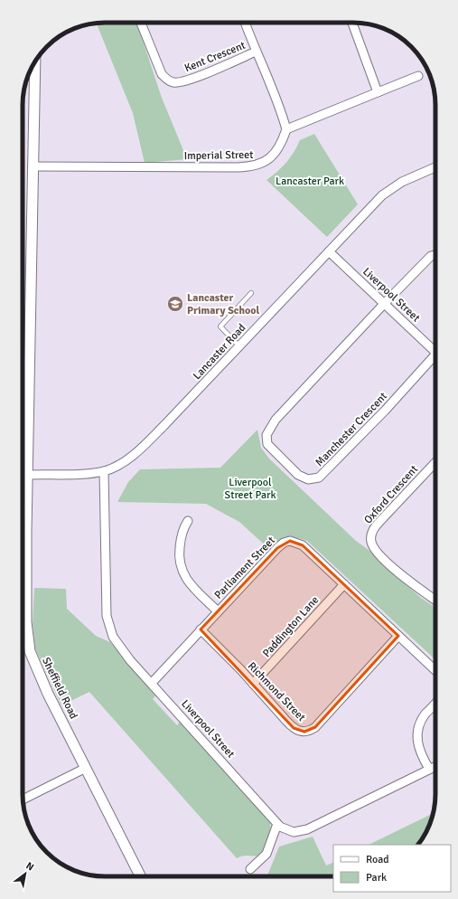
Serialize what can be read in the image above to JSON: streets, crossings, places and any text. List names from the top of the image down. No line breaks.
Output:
{"streets":{"street":["Kent Crescent","Imperial Street","Liverpool Street","Lancaster Road","Manchester Crescent","Oxford Crescent","Parliament Street","Paddington Lane","Sheffield Road","Richmond Street"]},"crossings":[["Imperial Street","Sheffield Road"],["Liverpool Street","Lancaster Road"],["Liverpool Street","Manchester Crescent"],["Liverpool Street","Parliament Street"],["Lancaster Road","Sheffield Road"],["Parliament Street","Paddington Lane"],["Parliament Street","Richmond Street"],["Paddington Lane","Richmond Street"]],"parks":["Lancaster Park","Liverpool Street Park"],"places":{"school or university":["Lancaster Primary School"]},"legend":["Road","Park"],"north":"top right"}
